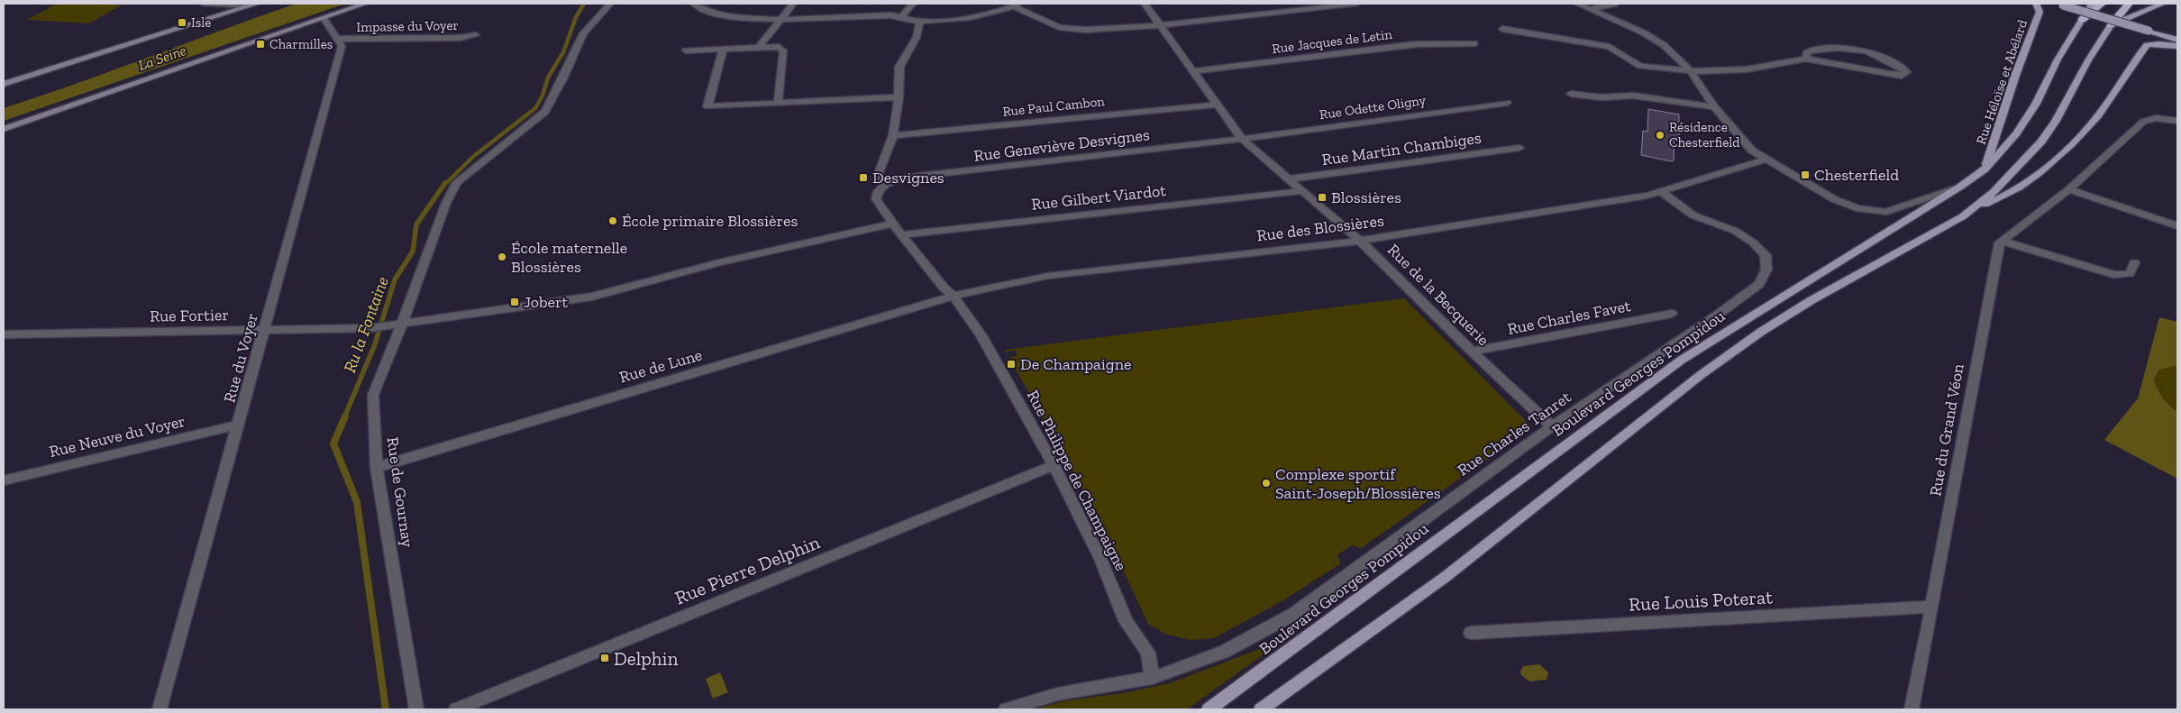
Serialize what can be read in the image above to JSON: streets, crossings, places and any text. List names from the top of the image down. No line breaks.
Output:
{"streets":{"main road":["Rue Héloïse et Abélard","Boulevard Georges Pompidou"],"street":["Impasse du Voyer","Rue Jacques de Letin","Rue Paul Cambon","Rue Odette Oligny","Rue Geneviève Desvignes","Rue Martin Chambiges","Rue Gilbert Viardot","Rue des Blossières","Rue de la Becquerie","Rue Fortier","Rue Charles Favet","Rue du Voyer","Rue de Lune","Rue du Grand Véon","Rue Charles Tanret","Rue Neuve du Voyer","Rue Philippe de Champaigne","Rue de Gournay","Rue Pierre Delphin","Rue Louis Poterat"]},"crossings":[["Impasse du Voyer","Rue du Voyer"],["Rue Jacques de Letin","Rue de la Becquerie"],["Rue Héloïse et Abélard","Boulevard Georges Pompidou"],["Rue Paul Cambon","Rue de la Becquerie"],["Rue Odette Oligny","Rue Geneviève Desvignes"],["Rue Odette Oligny","Rue de la Becquerie"],["Rue Geneviève Desvignes","Rue de la Becquerie"],["Rue Geneviève Desvignes","Rue Philippe de Champaigne"],["Rue Martin Chambiges","Rue de la Becquerie"],["Rue Gilbert Viardot","Rue de la Becquerie"],["Rue Gilbert Viardot","Rue Philippe de Champaigne"],["Rue des Blossières","Rue de la Becquerie"],["Rue des Blossières","Rue de Lune"],["Rue des Blossières","Rue Charles Tanret"],["Rue des Blossières","Rue Philippe de Champaigne"],["Rue de la Becquerie","Rue Charles Favet"],["Rue de la Becquerie","Rue Charles Tanret"],["Rue Fortier","Rue du Voyer"],["Rue Fortier","Rue Philippe de Champaigne"],["Rue Fortier","Rue de Gournay"],["Rue du Voyer","Rue Neuve du Voyer"],["Rue de Lune","Rue Philippe de Champaigne"],["Rue de Lune","Rue de Gournay"],["Rue du Grand Véon","Rue Louis Poterat"],["Rue Charles Tanret","Rue Philippe de Champaigne"],["Rue Philippe de Champaigne","Rue Pierre Delphin"]],"water":["La Seine","Ru la Fontaine"],"places":{"transit":["Isle","Charmilles","Chesterfield","Desvignes","Blossières","Jobert","De Champaigne","Delphin"],"other":["Résidence Chesterfield","École primaire Blossières","École maternelle Blossières","Complexe sportif Saint-Joseph/Blossières"]}}
